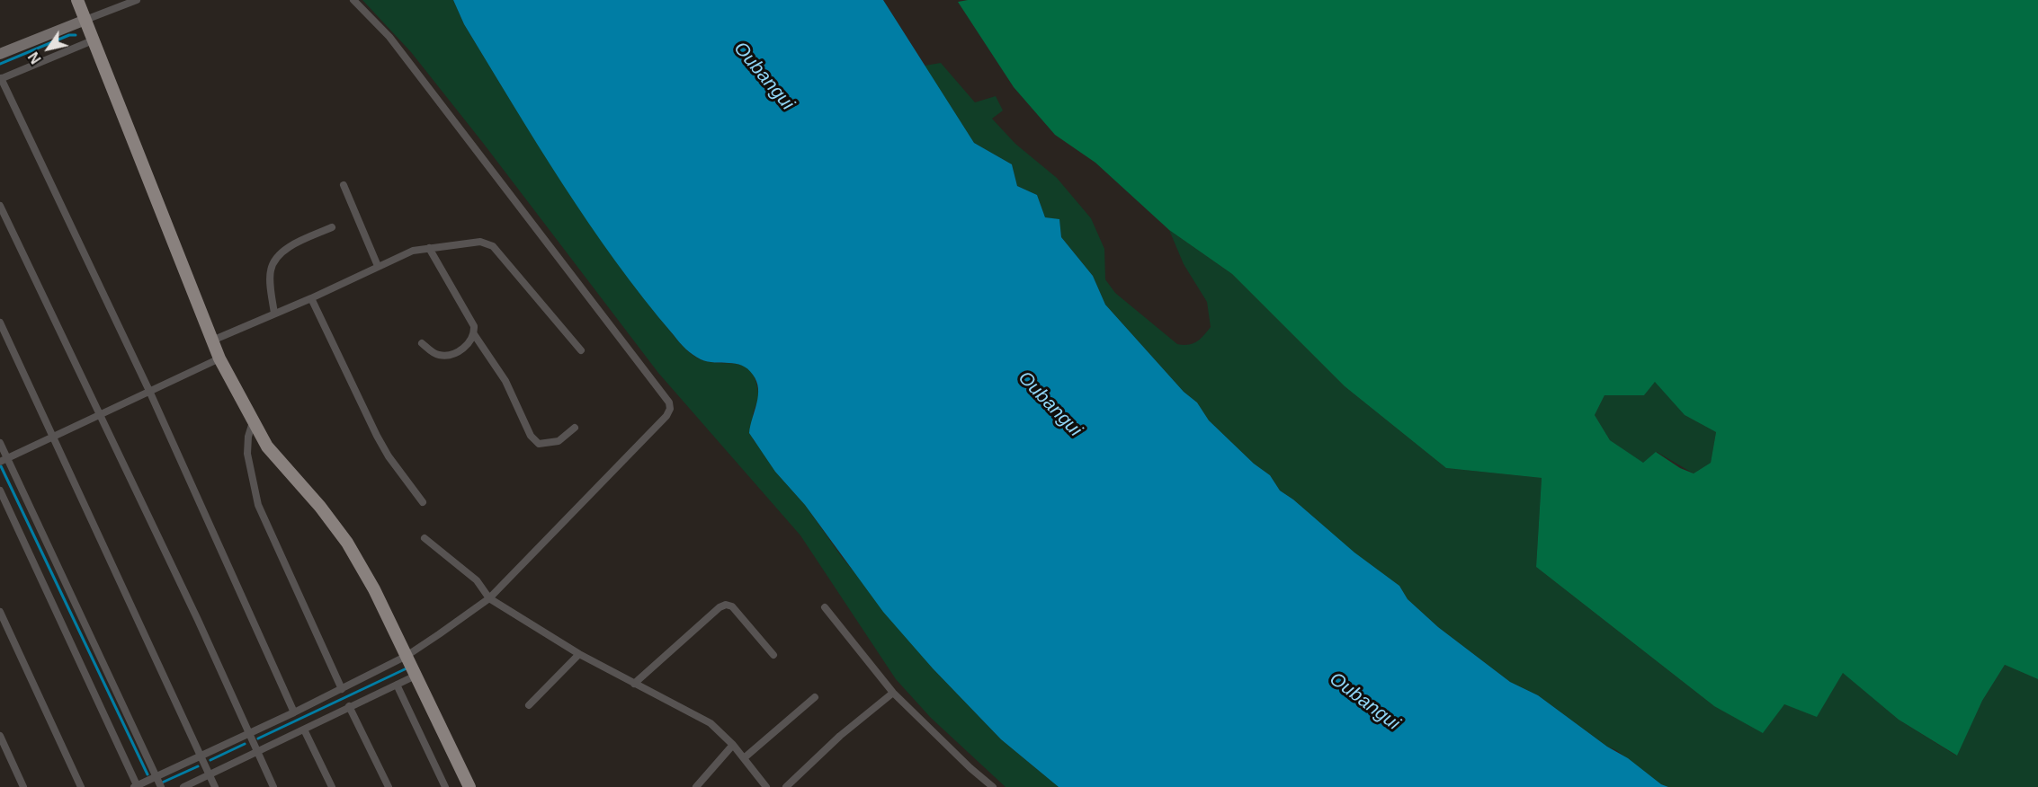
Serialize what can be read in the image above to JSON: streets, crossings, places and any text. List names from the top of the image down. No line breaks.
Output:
{"water":["Oubangui"],"north":"bottom left"}
